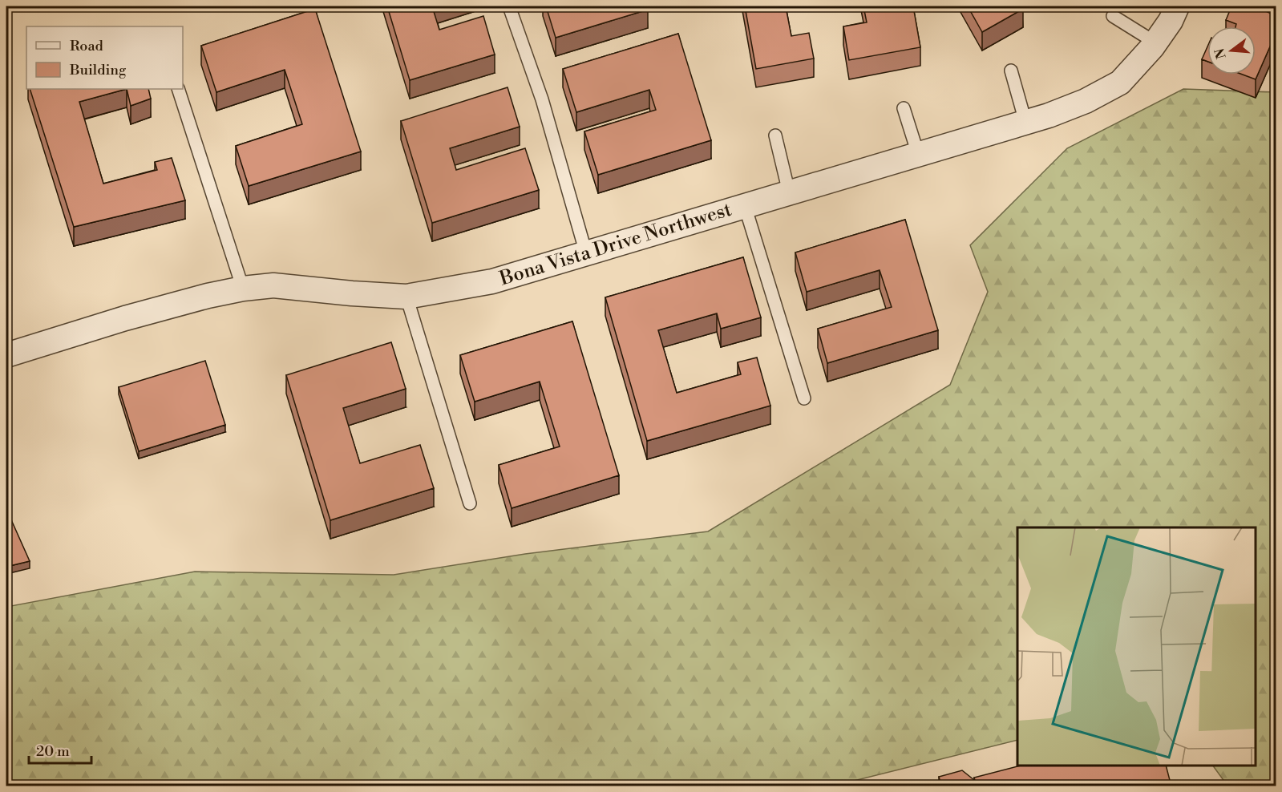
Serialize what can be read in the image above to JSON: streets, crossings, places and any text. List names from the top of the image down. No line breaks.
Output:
{"streets":{"street":["Bona Vista Drive Northwest"]},"legend":["Road","Building"],"scale_bar":"20 m","north":"left"}
